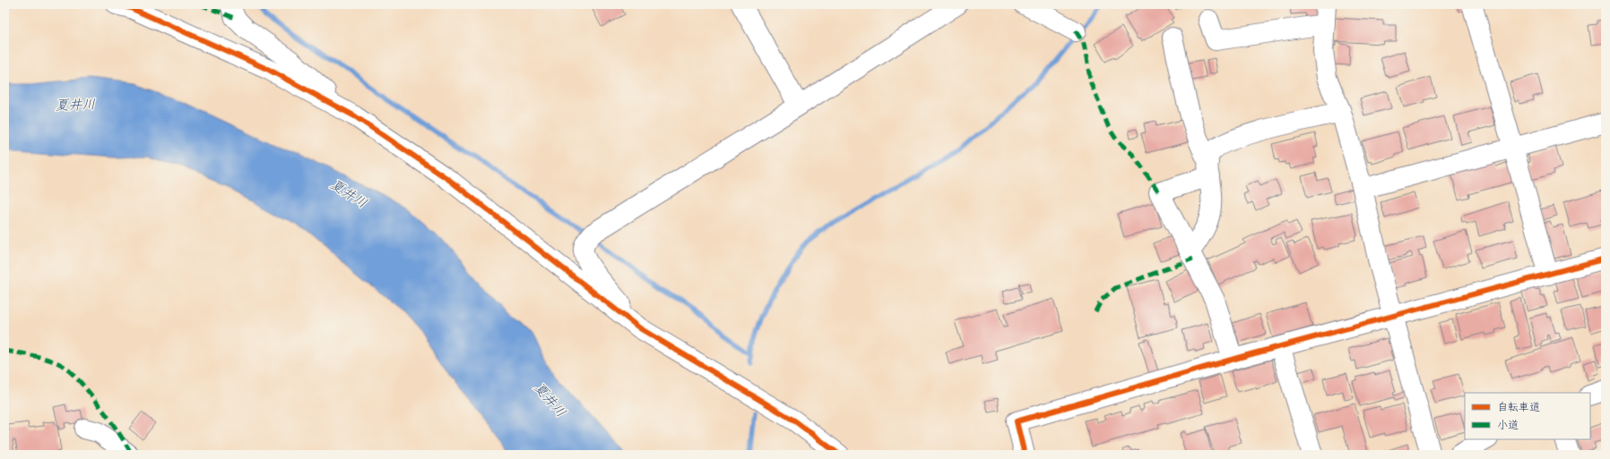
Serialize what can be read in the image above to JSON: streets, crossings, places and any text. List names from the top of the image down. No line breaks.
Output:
{"water":["夏井川"],"legend":["自転車道","小道"]}
